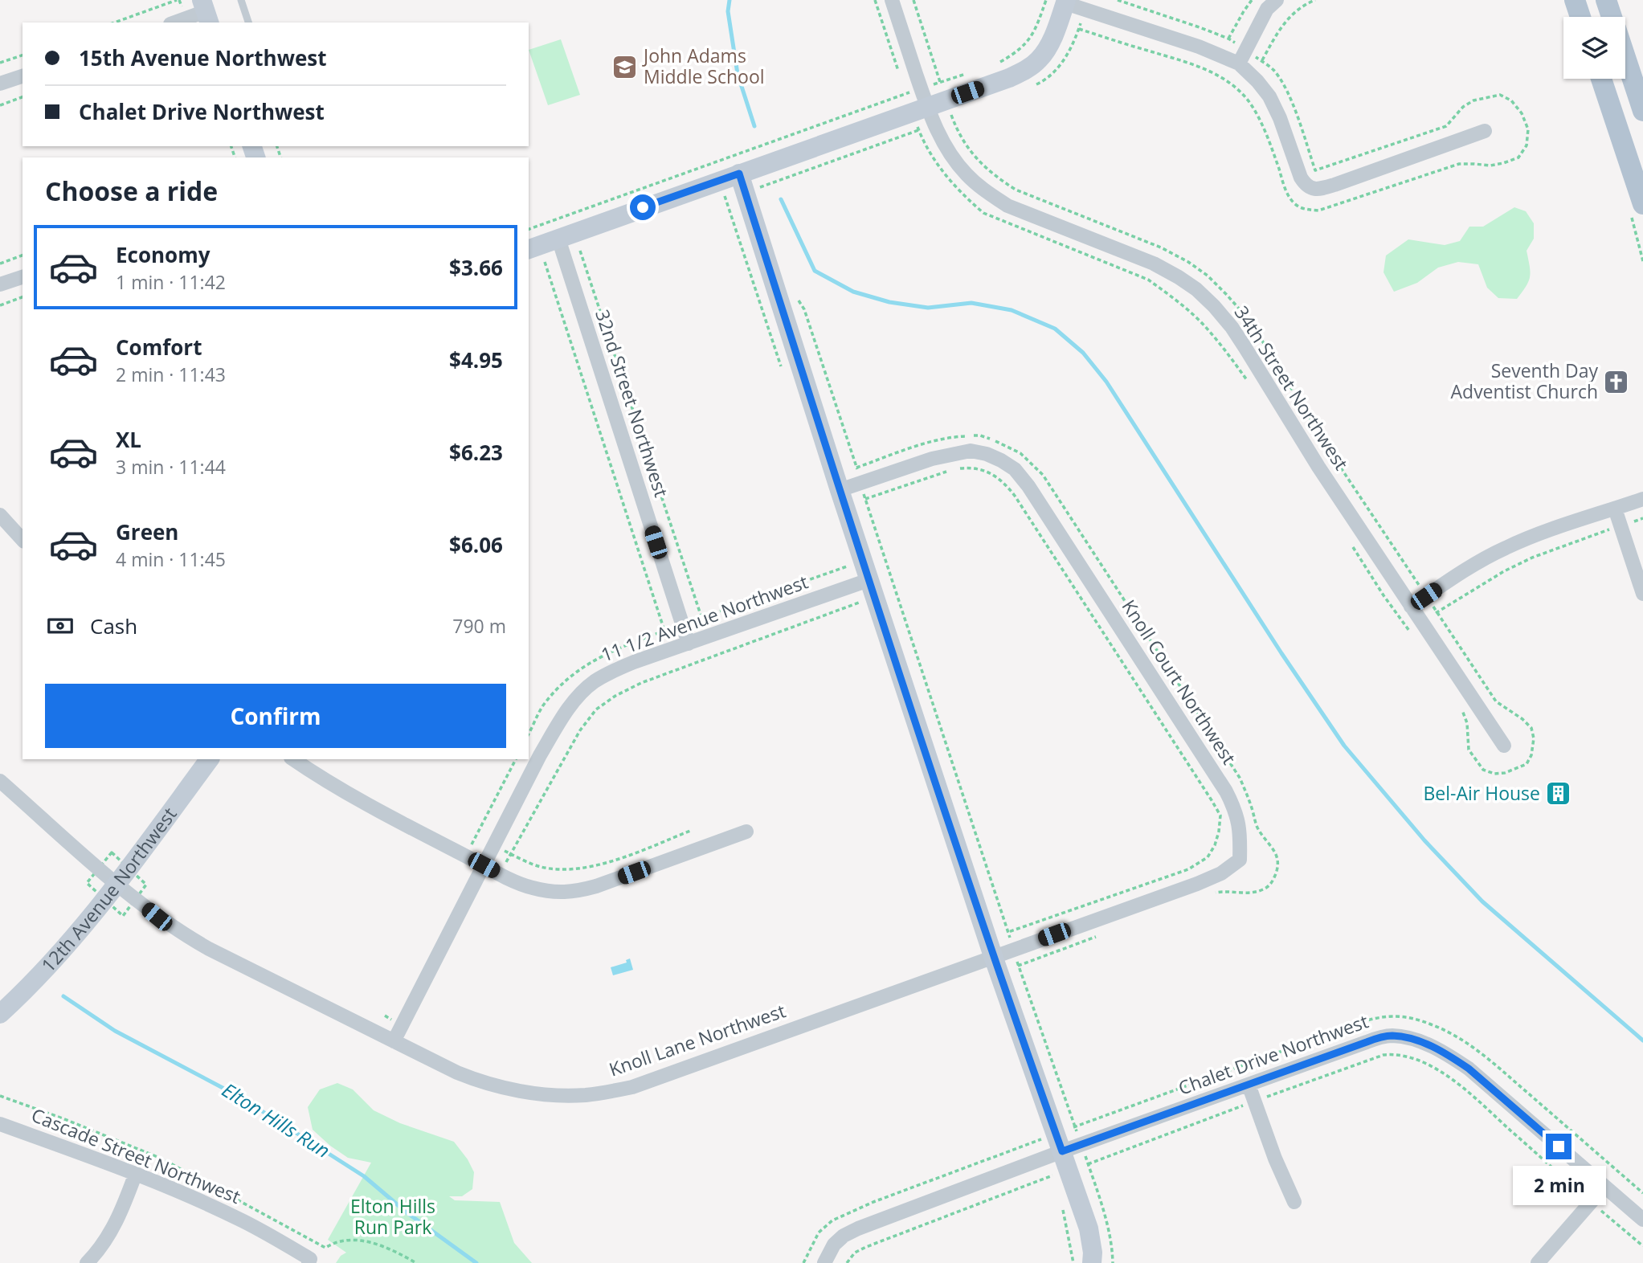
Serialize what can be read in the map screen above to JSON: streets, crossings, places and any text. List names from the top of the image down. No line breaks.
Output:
{"streets":{"street":["34th Street Northwest","32nd Street Northwest","11 1/2 Avenue Northwest","Knoll Court Northwest","12th Avenue Northwest","Knoll Lane Northwest","Chalet Drive Northwest","Cascade Street Northwest"]},"crossings":[["32nd Street Northwest","11 1/2 Avenue Northwest"],["11 1/2 Avenue Northwest","Knoll Lane Northwest"],["Knoll Court Northwest","Knoll Lane Northwest"],["12th Avenue Northwest","Knoll Lane Northwest"]],"water":["Elton Hills Run"],"parks":["Elton Hills Run Park"],"places":{"school or university":["John Adams Middle School"],"church":["Seventh Day Adventist Church"],"building":["Bel-Air House"]},"page":{"banner":["15th Avenue Northwest","Chalet Drive Northwest"],"heading":"Choose a ride","list":[{"name":"Economy","note":"1 min · 11:42","value":"$3.66"},{"name":"Comfort","note":"2 min · 11:43","value":"$4.95"},{"name":"XL","note":"3 min · 11:44","value":"$6.23"},{"name":"Green","note":"4 min · 11:45","value":"$6.06"}],"pay":["Cash","790 m"],"buttons":"Confirm","bubble":"2 min"}}
